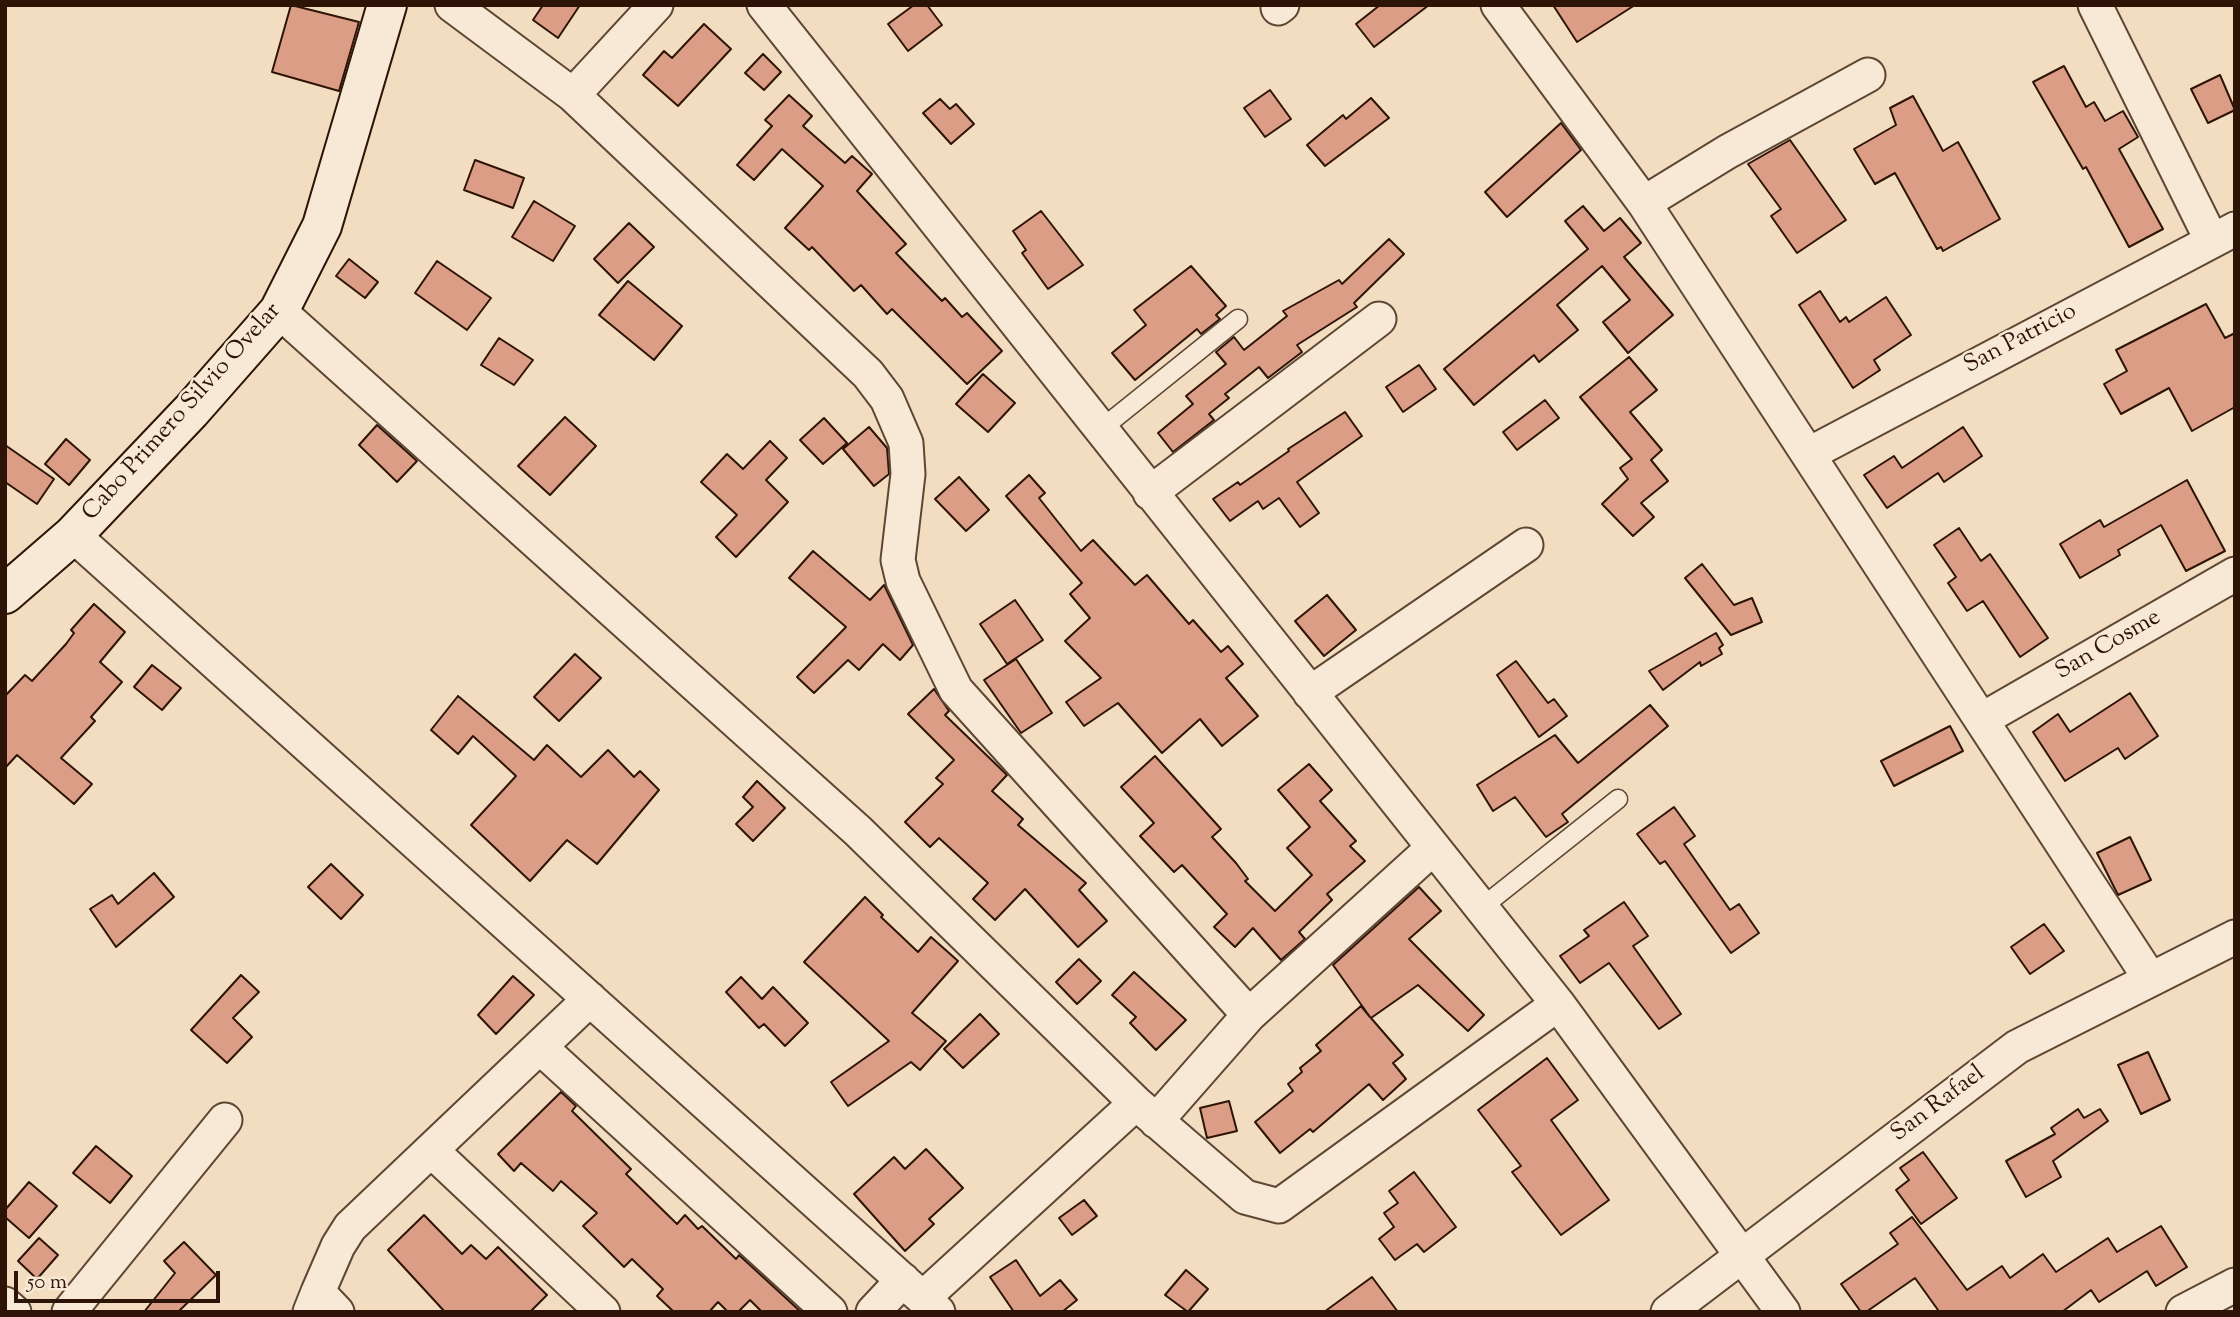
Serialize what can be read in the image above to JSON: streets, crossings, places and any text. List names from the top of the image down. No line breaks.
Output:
{"streets":{"main road":["Cabo Primero Silvio Ovelar"],"street":["San Patricio","San Cosme","San Rafael"]},"scale_bar":"50 m"}
